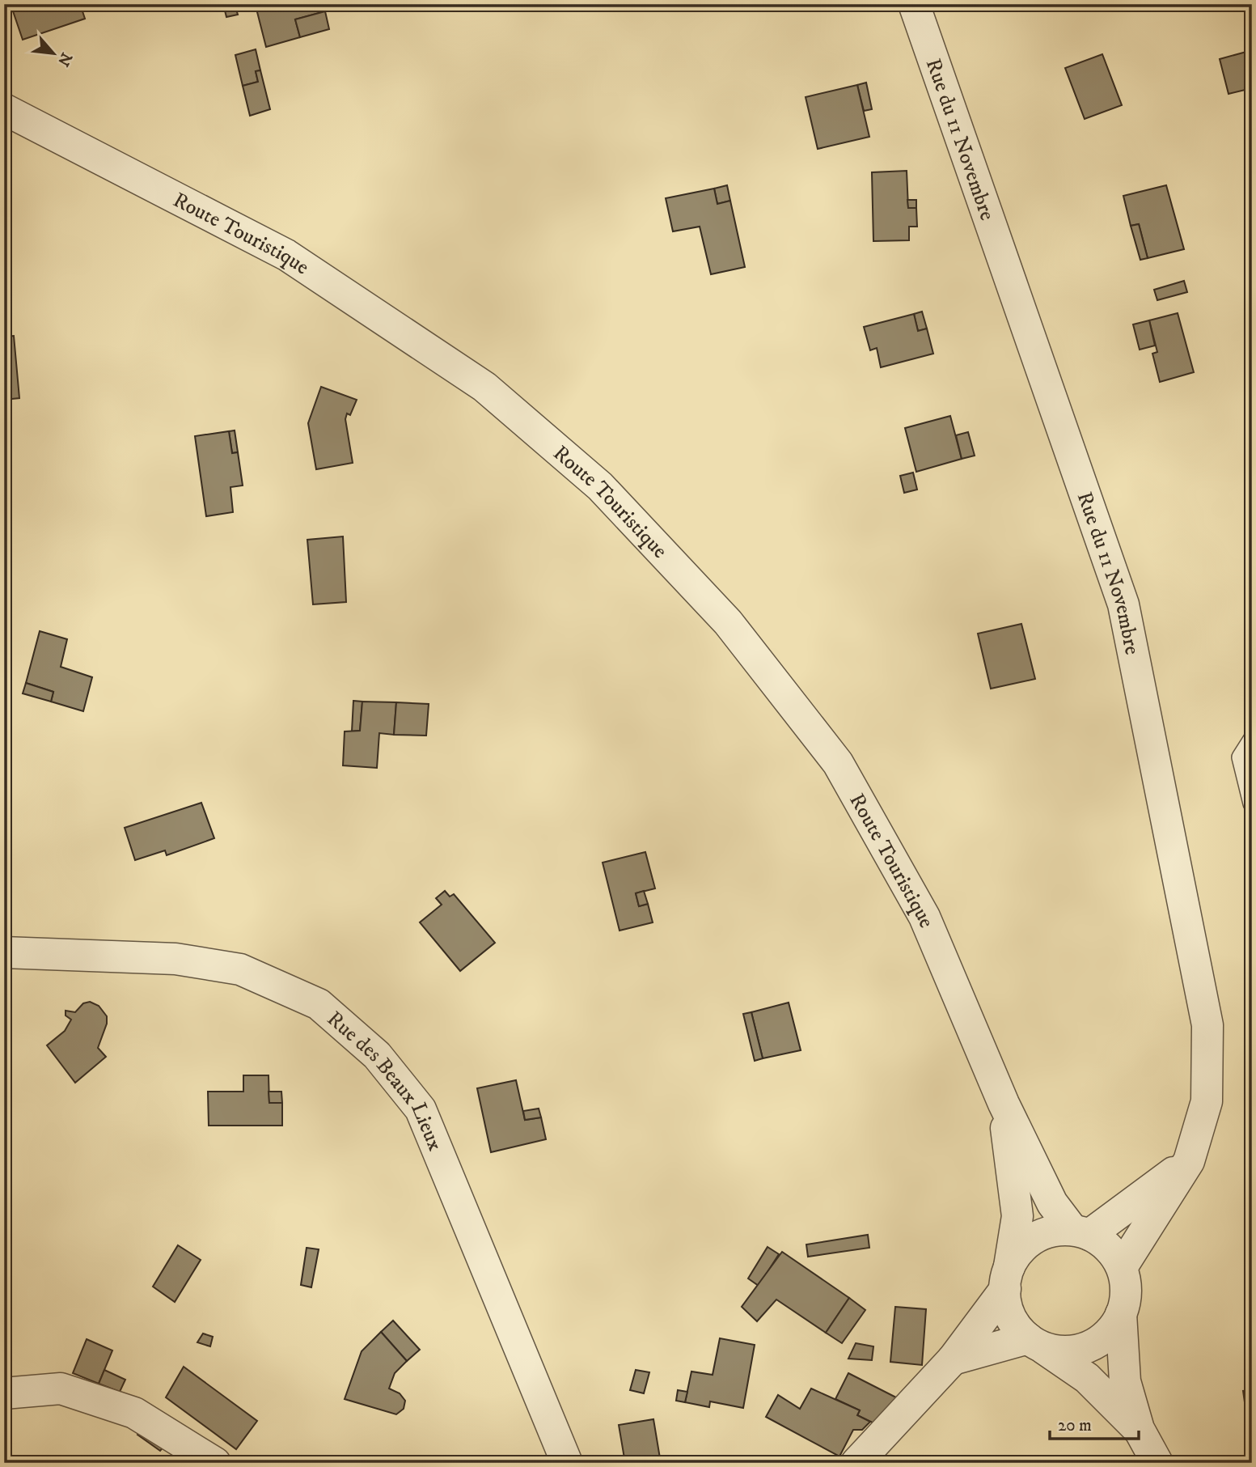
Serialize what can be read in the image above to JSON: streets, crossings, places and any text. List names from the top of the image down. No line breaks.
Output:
{"streets":{"street":["Rue du 11 Novembre","Route Touristique","Rue des Beaux Lieux"]},"crossings":[["Rue du 11 Novembre","Route Touristique"]],"scale_bar":"20 m","north":"bottom right"}
